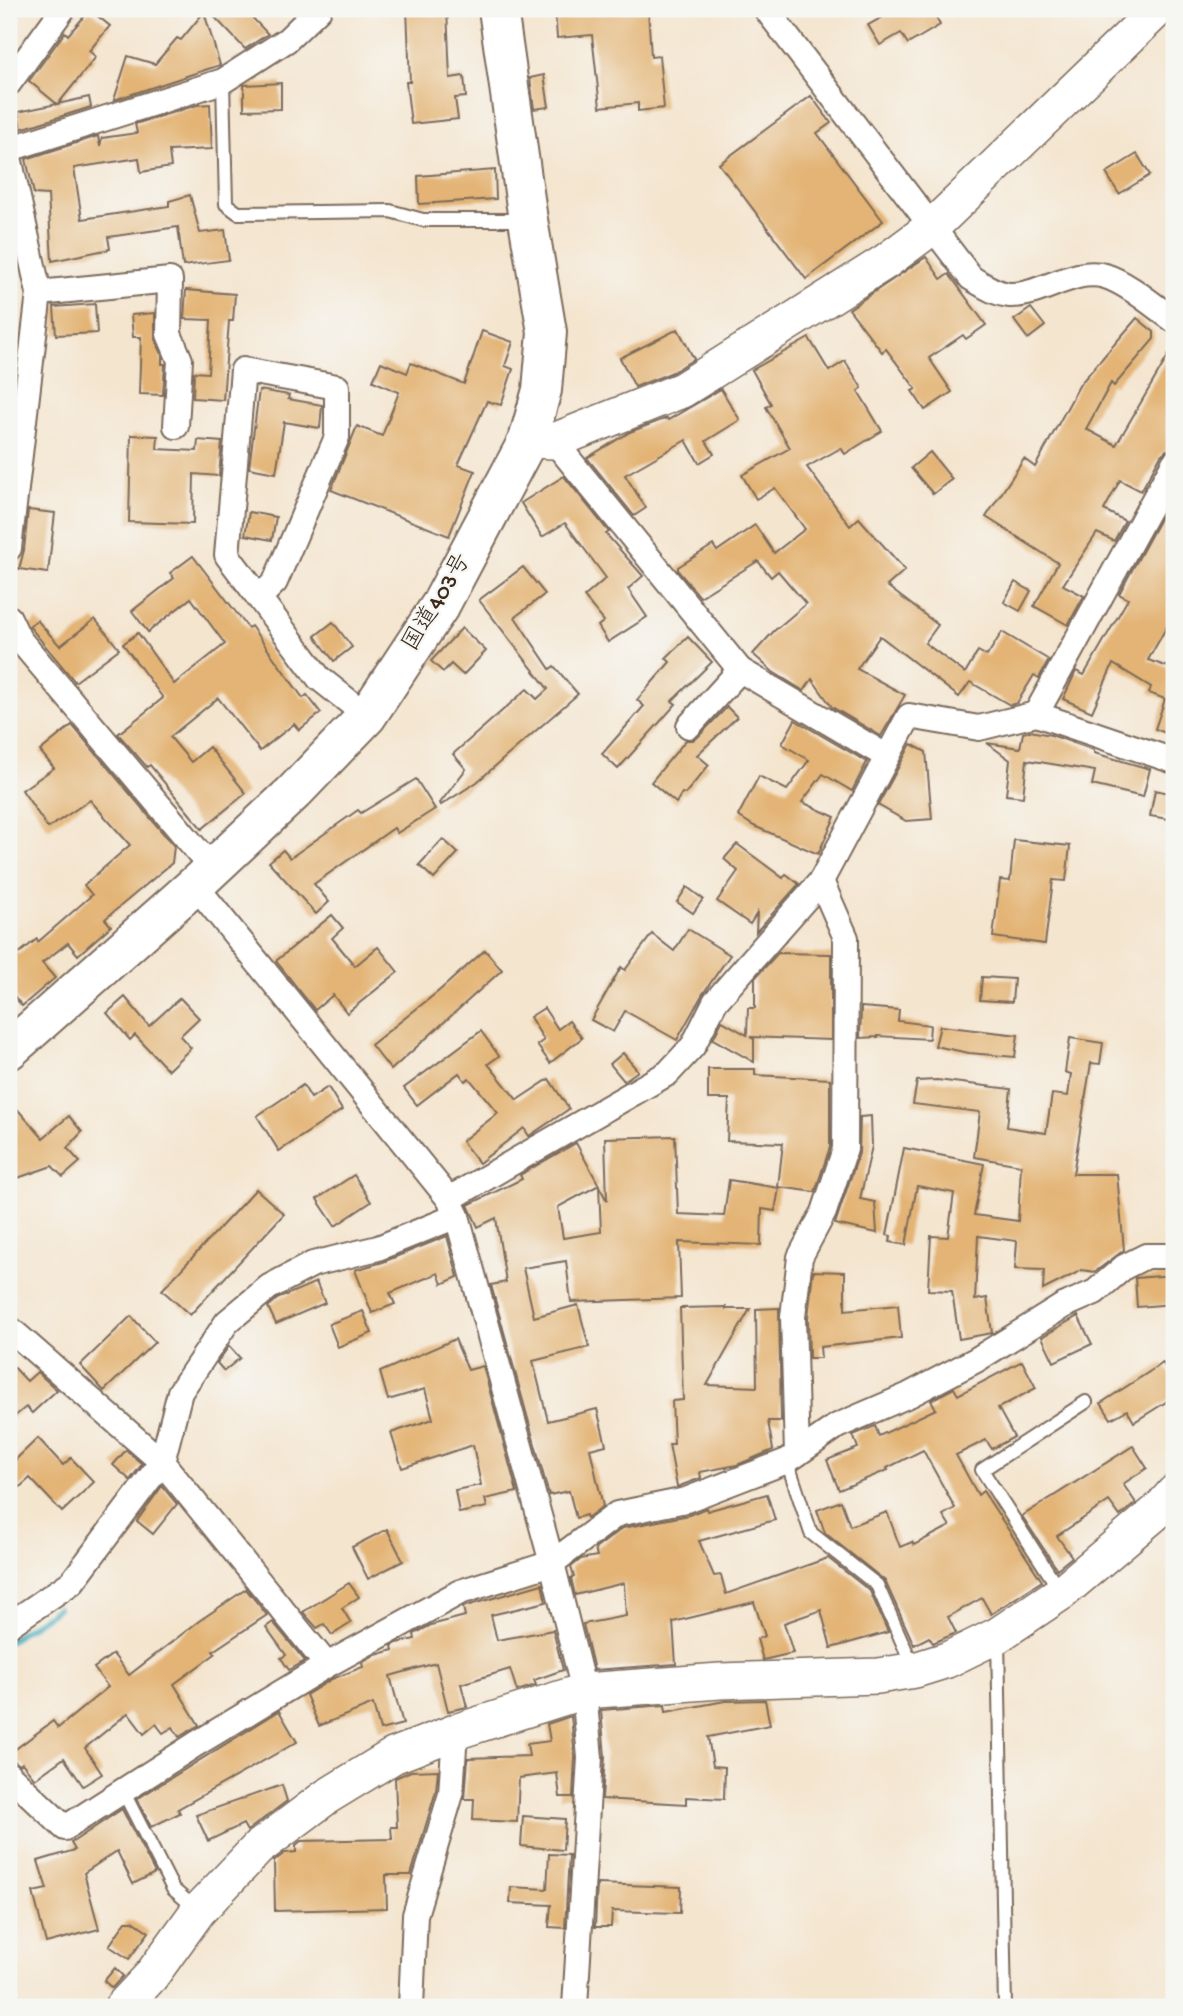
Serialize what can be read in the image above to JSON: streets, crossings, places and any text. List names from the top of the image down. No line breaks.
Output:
{"streets":{"highway":["国道403号"]}}
